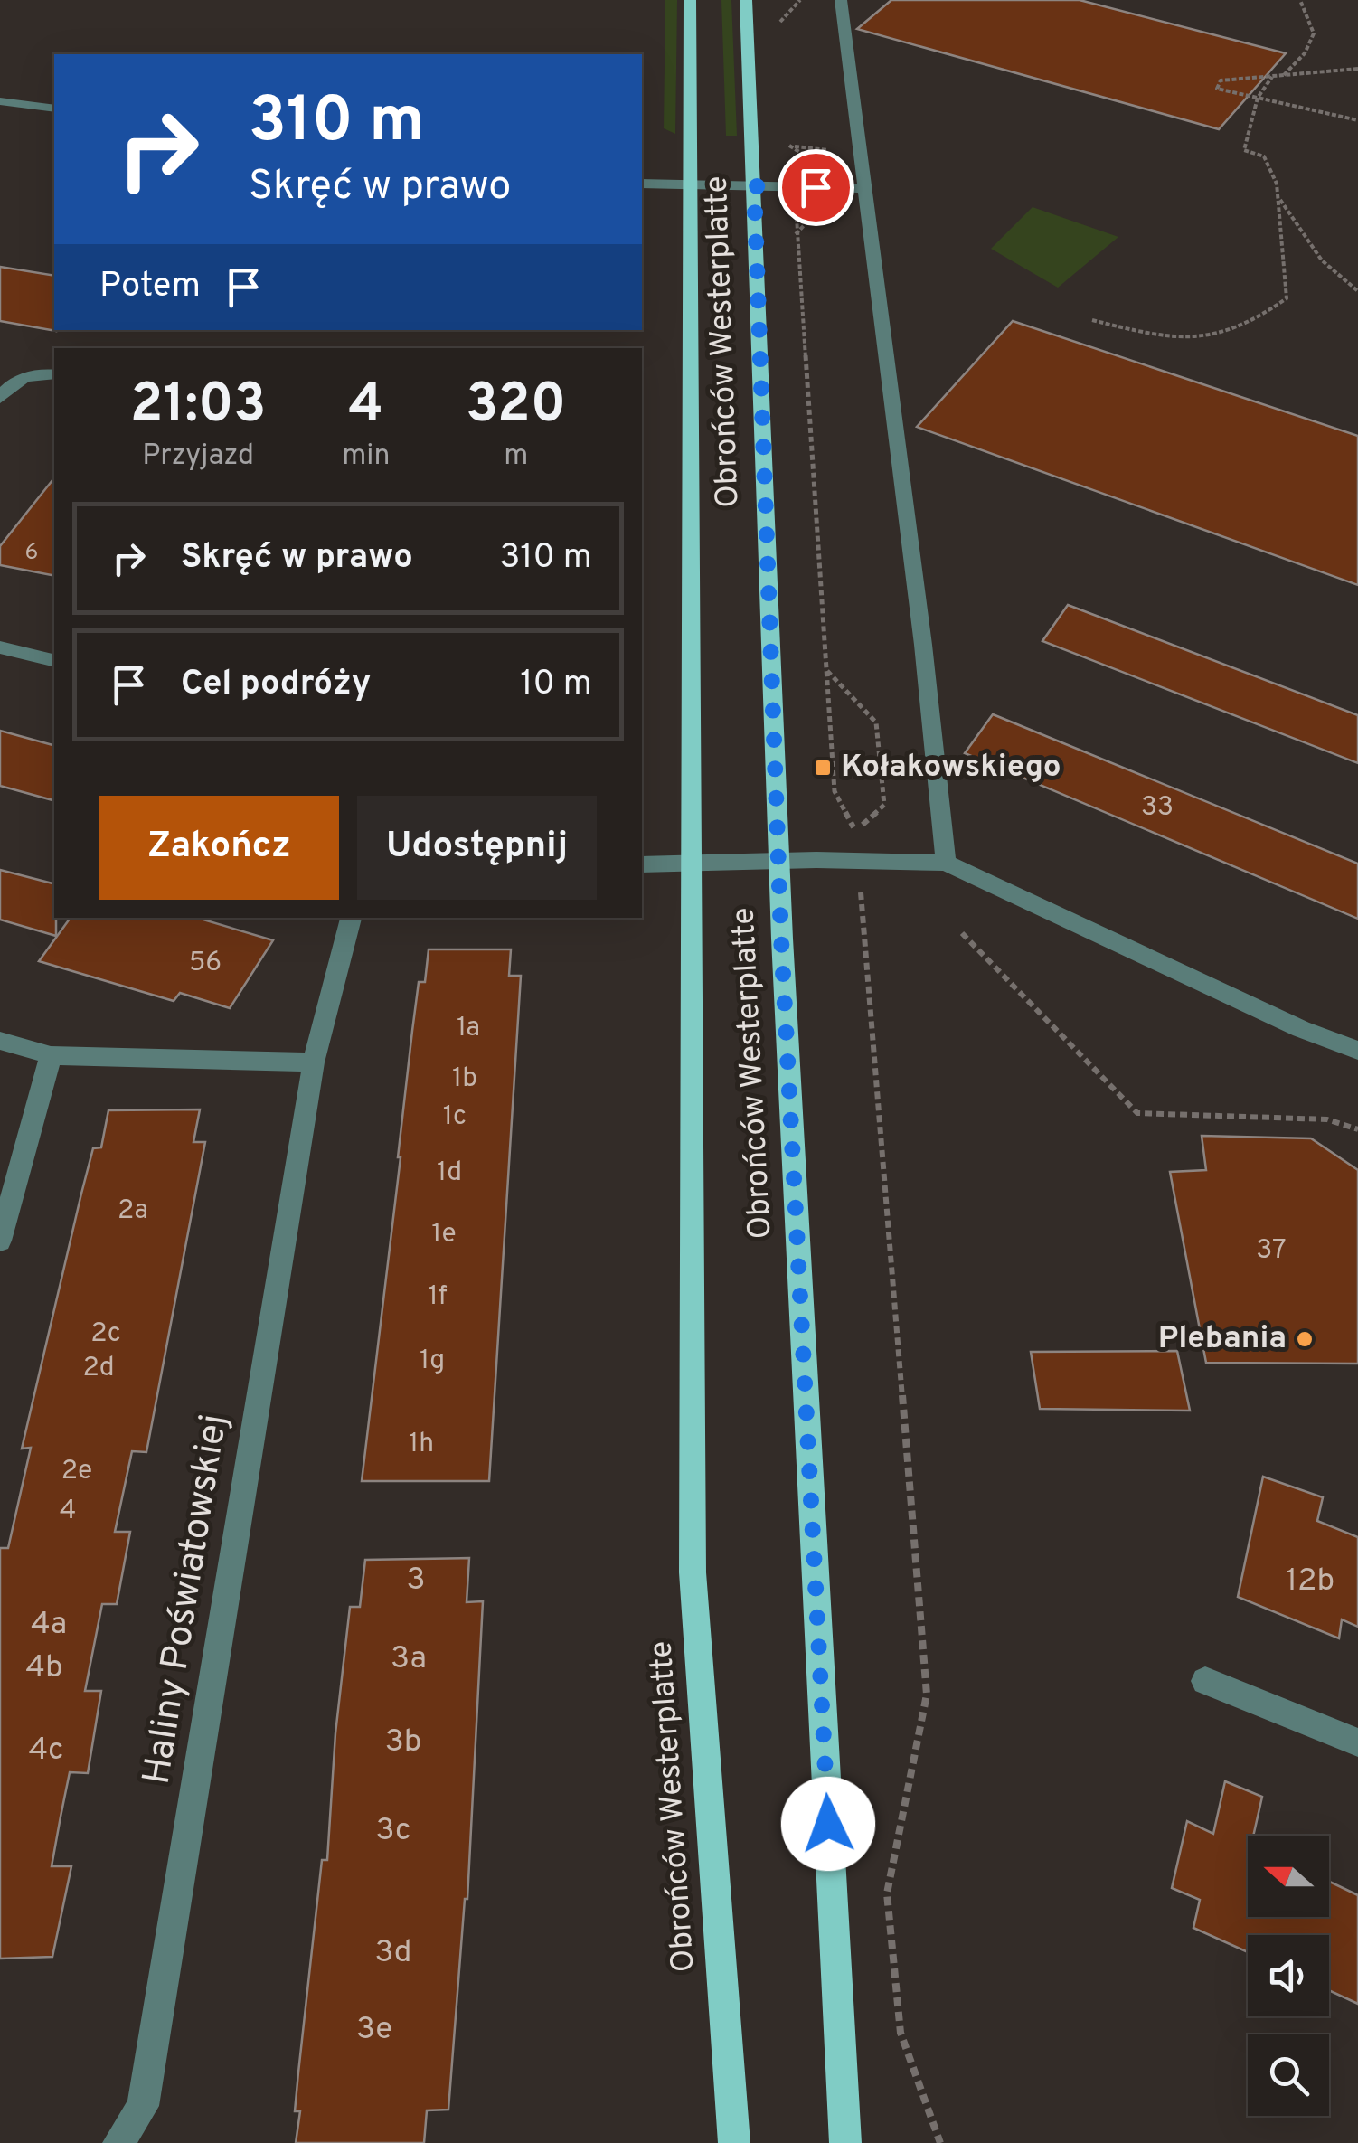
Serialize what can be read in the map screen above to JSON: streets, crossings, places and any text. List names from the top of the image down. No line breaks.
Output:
{"streets":{"main road":["Obrońców Westerplatte"],"street":["Haliny Poświatowskiej"]},"places":{"transit":["Kołakowskiego"],"other":["Plebania"]},"house_numbers":["6","33","56","1a","1b","1c","1d","2a","1e","37","1f","2c","1g","2d","1h","2e","4","3","12b","4a","3a","4b","3b","4c","3c","3d","3e"],"north":"left","page":{"turn":["310 m","Skręć w prawo"],"then":"Potem","eta":["21:03","Przyjazd","4","min","320","m"],"list":[{"name":"Skręć w prawo","value":"310 m"},{"name":"Cel podróży","value":"10 m"}],"buttons":["Zakończ","Udostępnij"]}}
